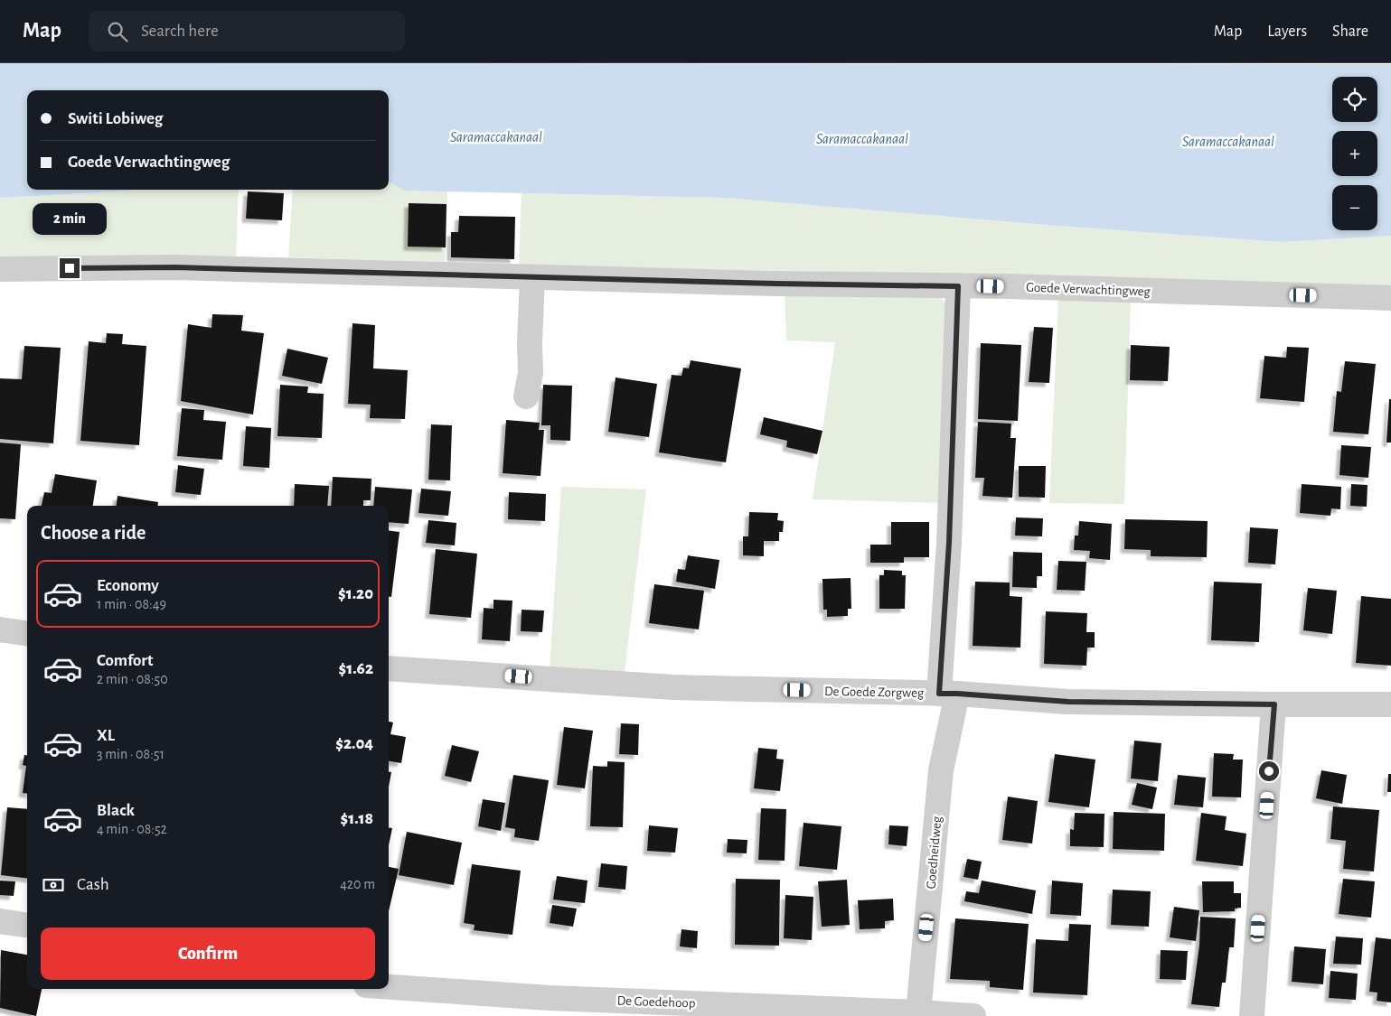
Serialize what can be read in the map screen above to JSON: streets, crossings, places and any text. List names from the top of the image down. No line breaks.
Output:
{"streets":{"street":["Goede Verwachtingweg","De Goede Zorgweg","Goedheidweg","De Goedehoop"]},"crossings":[["Goede Verwachtingweg","Goedheidweg"],["De Goede Zorgweg","Goedheidweg"],["Goedheidweg","De Goedehoop"]],"water":["Saramaccakanaal"],"page":{"header":"Map","search":"Search here","nav":["Map","Layers","Share"],"map_buttons":["+","−"],"banner":["Switi Lobiweg","Goede Verwachtingweg"],"bubble":"2 min","heading":"Choose a ride","list":[{"name":"Economy","note":"1 min · 08:49","value":"$1.20"},{"name":"Comfort","note":"2 min · 08:50","value":"$1.62"},{"name":"XL","note":"3 min · 08:51","value":"$2.04"},{"name":"Black","note":"4 min · 08:52","value":"$1.18"}],"pay":["Cash","420 m"],"buttons":"Confirm"}}
